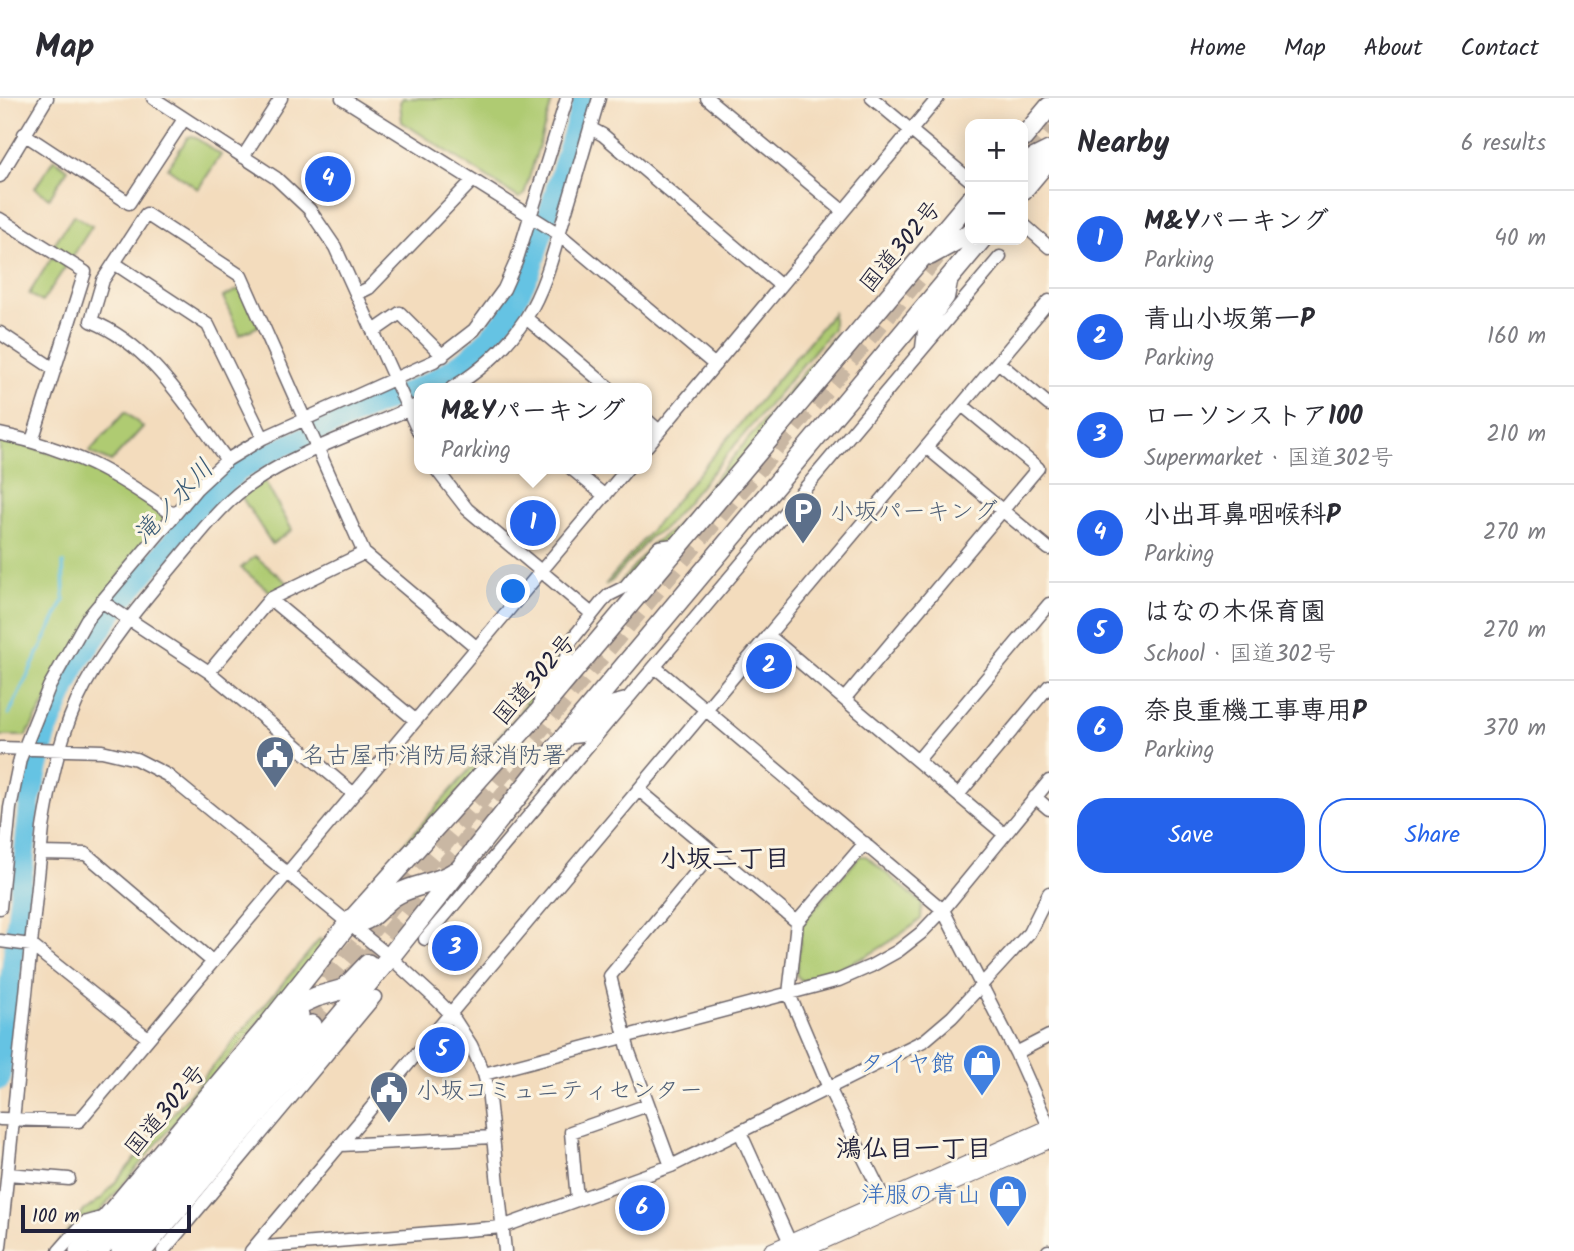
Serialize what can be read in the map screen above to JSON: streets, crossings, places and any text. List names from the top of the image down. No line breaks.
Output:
{"streets":{"highway":["国道302号"]},"districts":["小坂二丁目","鴻仏目一丁目"],"water":["滝ノ水川"],"places":{"parking":["小坂パーキング"],"public building":["名古屋市消防局緑消防署","小坂コミュニティセンター"],"shop":["タイヤ館","洋服の青山"]},"scale_bar":"100 m","page":{"header":"Map","nav":["Home","Map","About","Contact"],"heading":["Nearby","6 results"],"map_buttons":["+","−"],"pins":["4","1","2","3","5","6"],"list":[{"mark":"1","name":"M&Yパーキング","note":"Parking","value":"40 m"},{"mark":"2","name":"青山小坂第一P","note":"Parking","value":"160 m"},{"mark":"3","name":"ローソンストア100","note":"Supermarket · 国道302号","value":"210 m"},{"mark":"4","name":"小出耳鼻咽喉科P","note":"Parking","value":"270 m"},{"mark":"5","name":"はなの木保育園","note":"School · 国道302号","value":"270 m"},{"mark":"6","name":"奈良重機工事専用P","note":"Parking","value":"370 m"}],"popup":["M&Yパーキング","Parking"],"buttons":["Save","Share"],"scale":"100 m"}}
